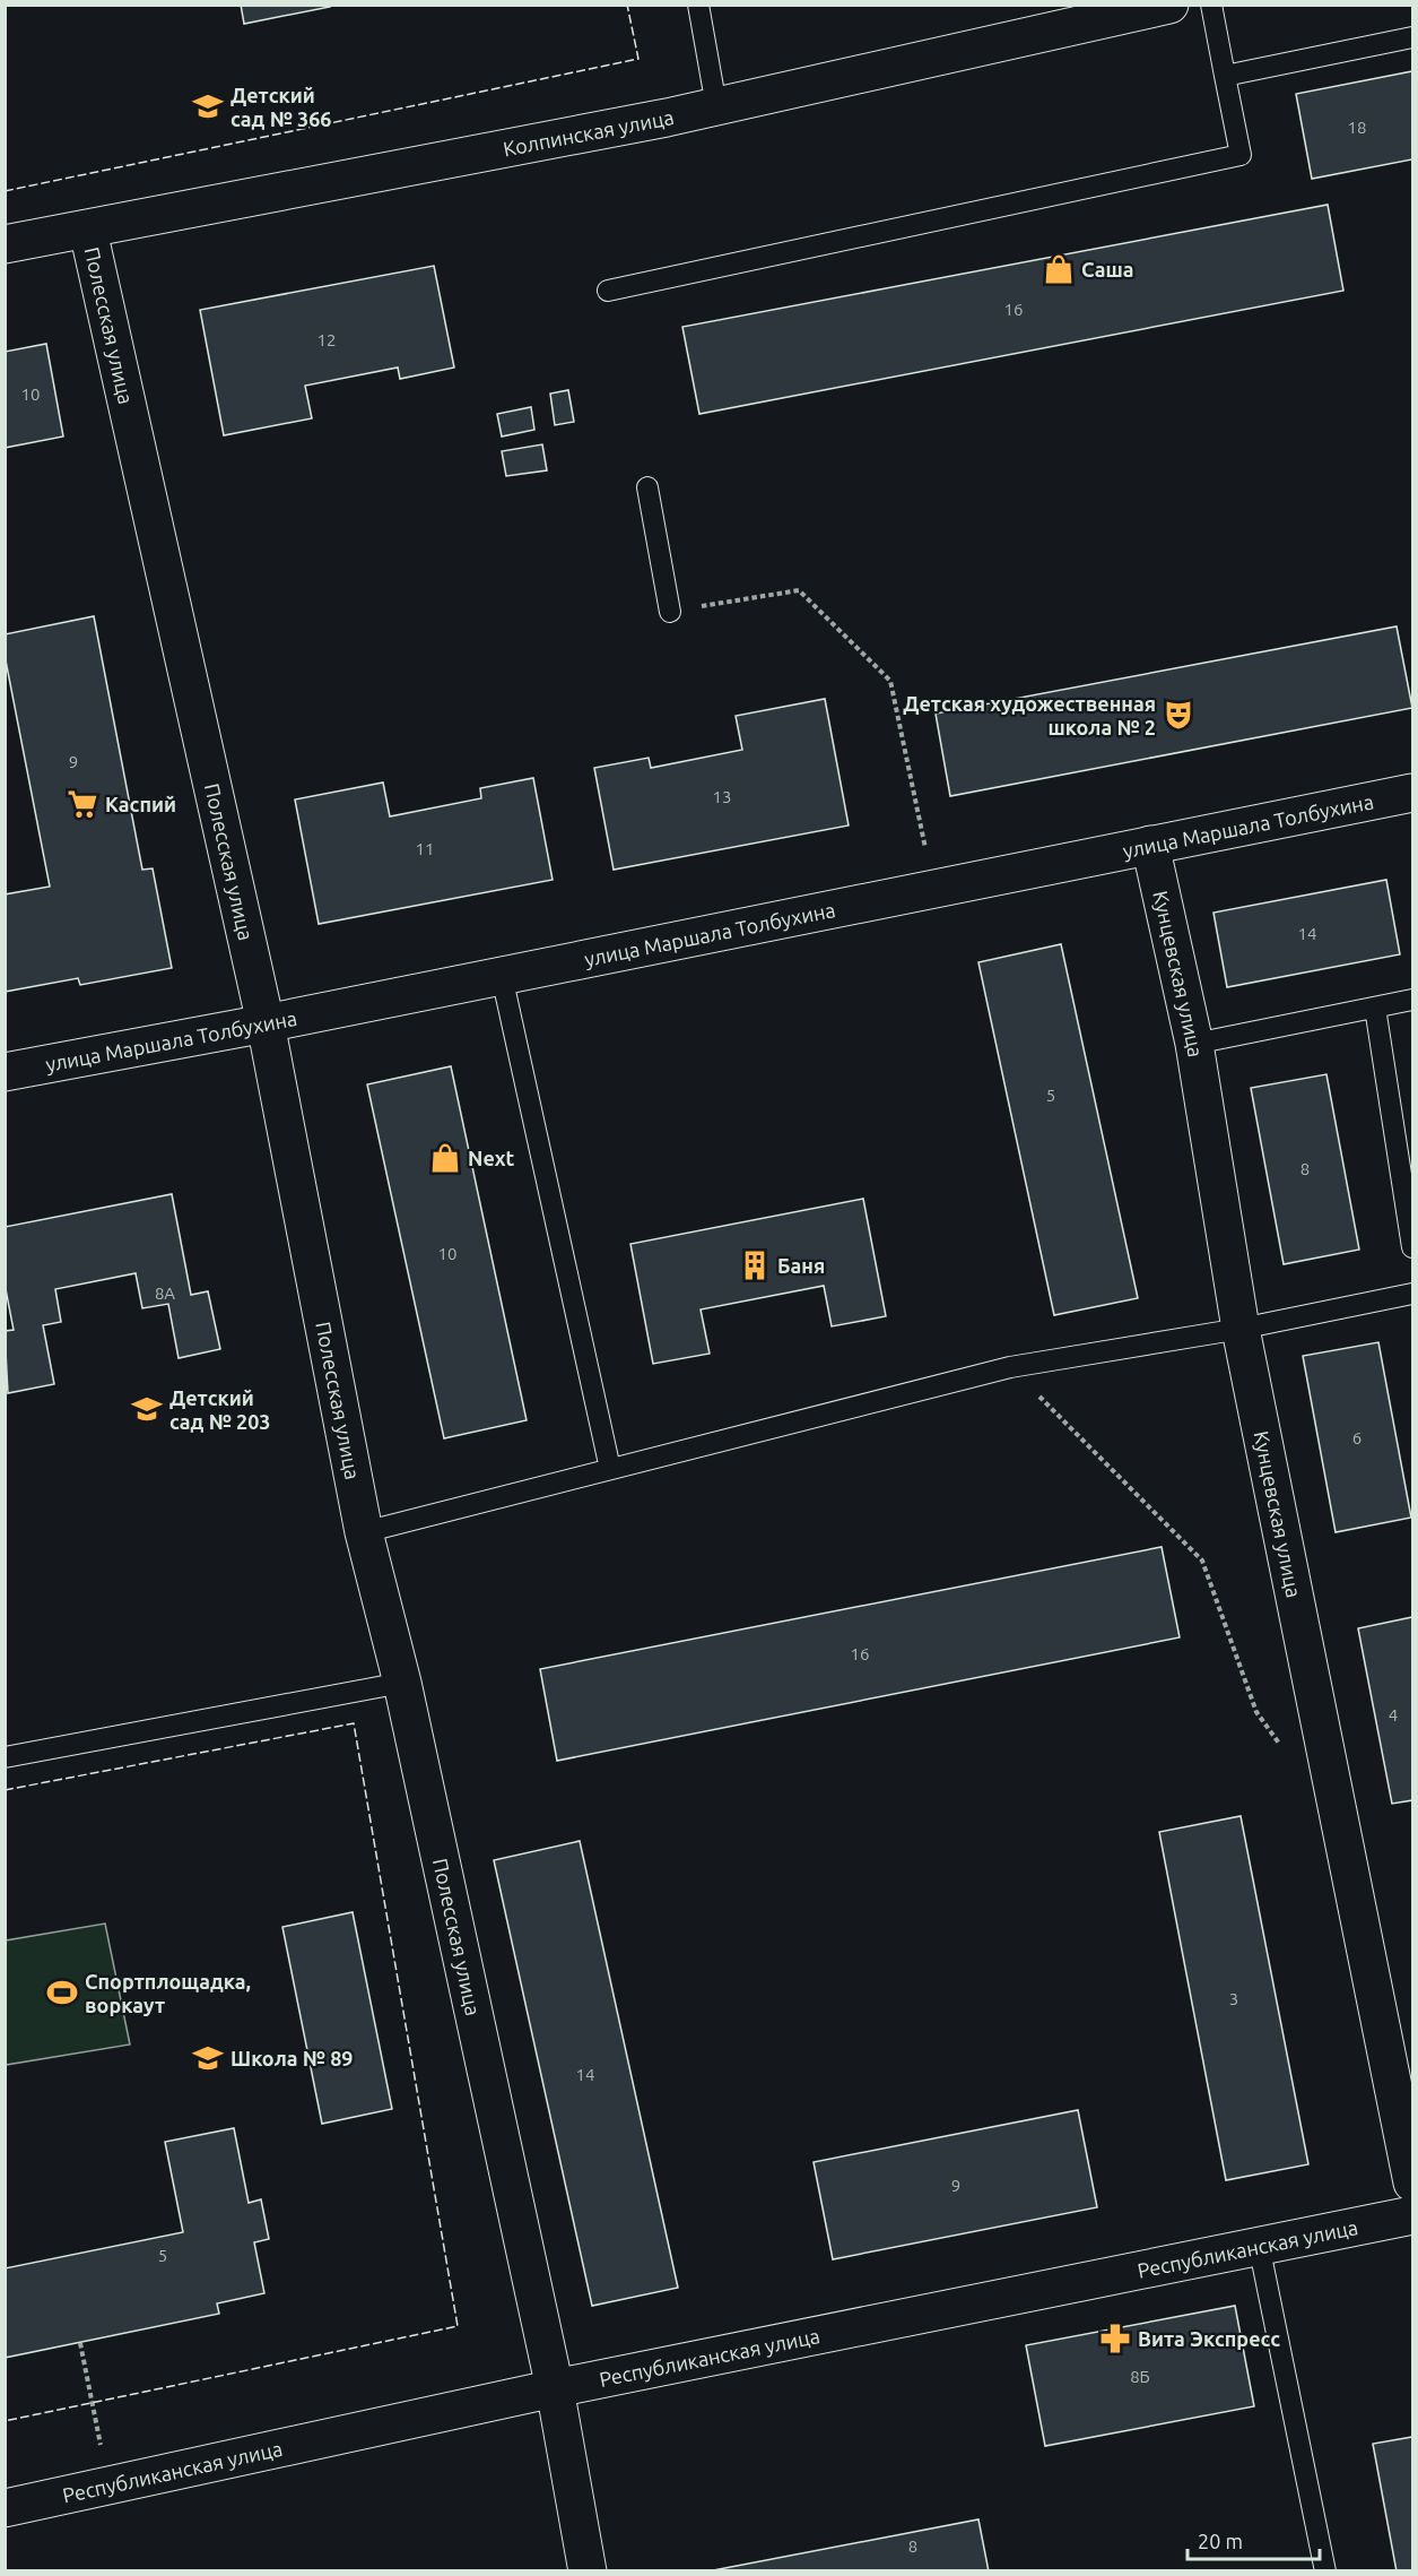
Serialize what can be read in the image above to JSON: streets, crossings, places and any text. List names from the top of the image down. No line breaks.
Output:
{"streets":{"street":["Колпинская улица","Полесская улица","улица Маршала Толбухина","Кунцевская улица","Республиканская улица"]},"crossings":[["Колпинская улица","Полесская улица"],["Полесская улица","улица Маршала Толбухина"],["Полесская улица","Республиканская улица"],["улица Маршала Толбухина","Кунцевская улица"]],"places":{"school or university":["Детский сад № 366","Детский сад № 203","Школа № 89"],"shop":["Саша","Next"],"theatre":["Детская художественная школа № 2"],"supermarket":["Каспий"],"building":["Баня"],"sports":["Спортплощадка, воркаут"],"pharmacy":["Вита Экспресс"]},"house_numbers":["18","16","12","10","9","13","11","14","5","8","10","8А","6","16","4","3","14","9","5","8Б","8"],"scale_bar":"20 m"}
